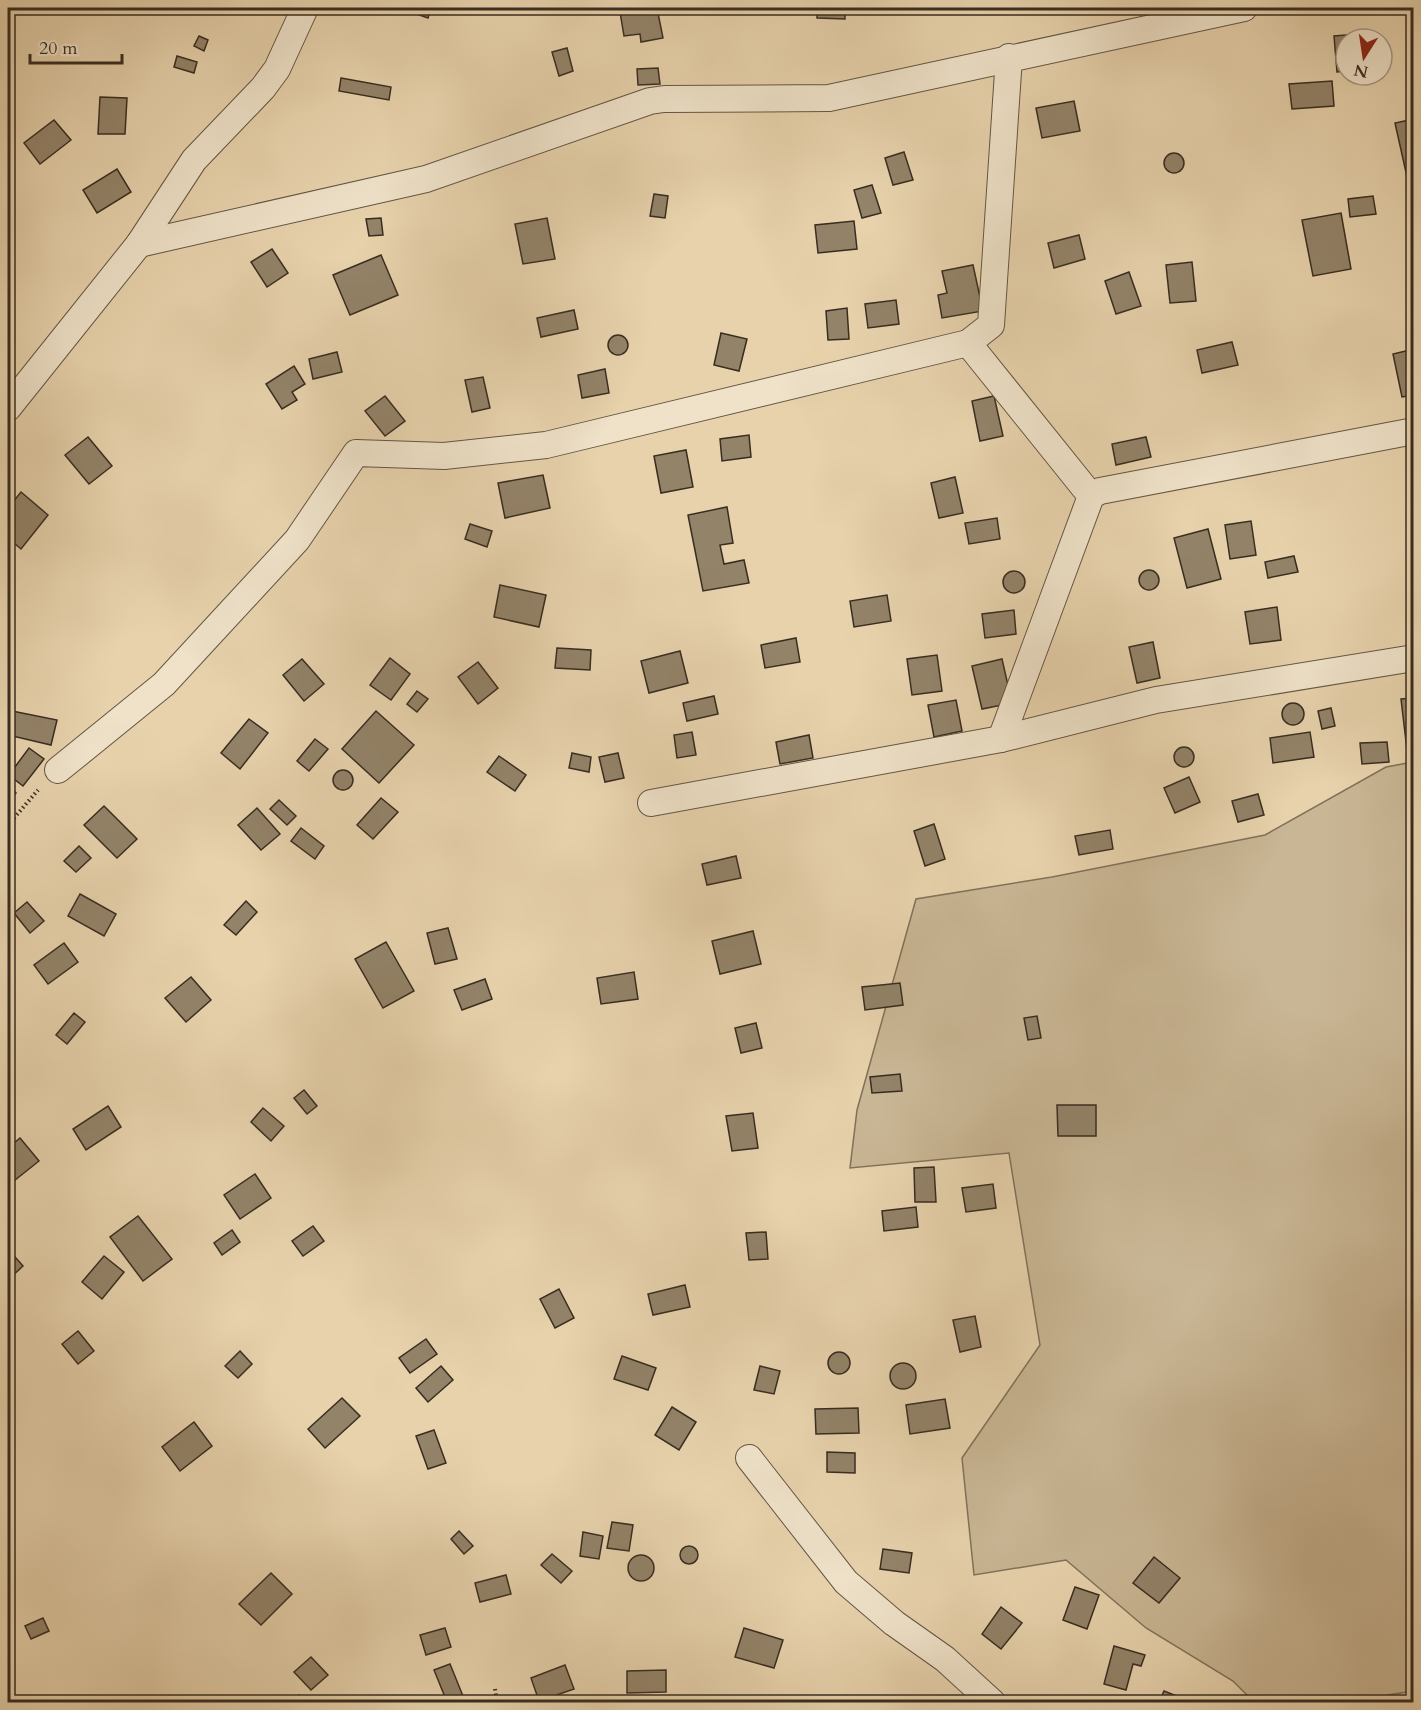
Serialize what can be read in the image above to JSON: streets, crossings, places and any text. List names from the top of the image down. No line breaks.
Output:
{"scale_bar":"20 m","north":"bottom"}
